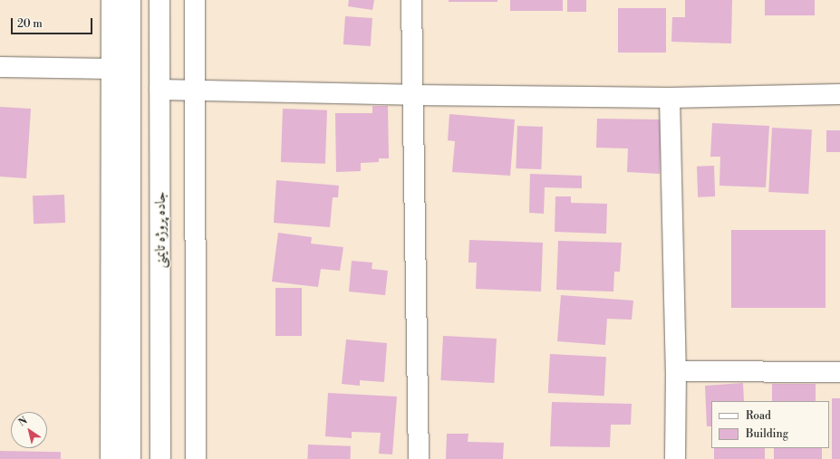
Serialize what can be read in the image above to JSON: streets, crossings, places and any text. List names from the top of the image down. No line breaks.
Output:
{"streets":{"street":["جاده پروژه تایمنی"]},"legend":["Road","Building"],"scale_bar":"20 m","north":"top left"}
